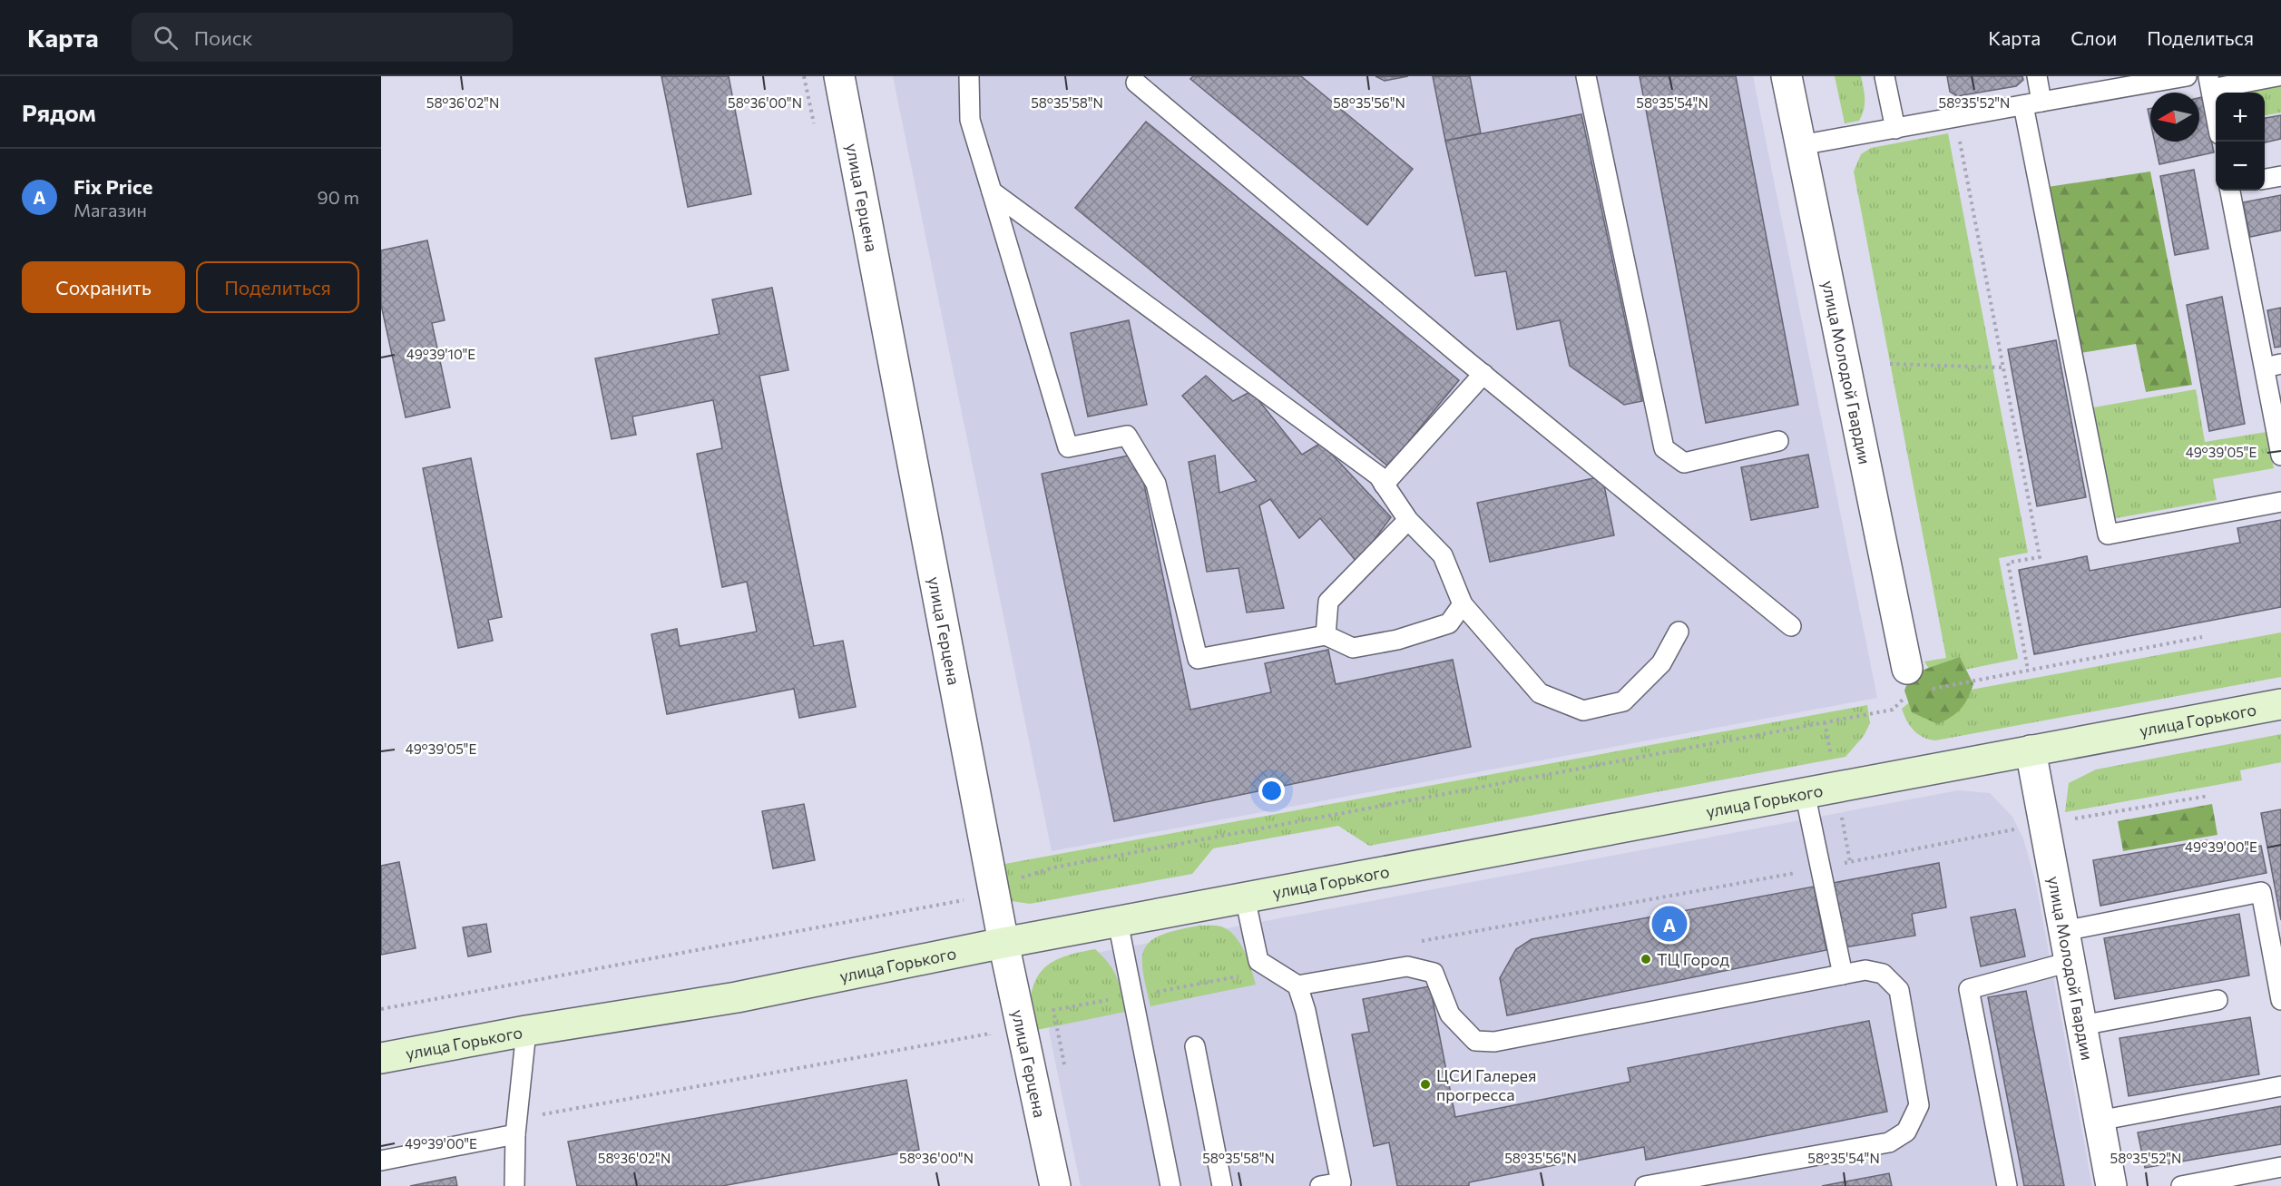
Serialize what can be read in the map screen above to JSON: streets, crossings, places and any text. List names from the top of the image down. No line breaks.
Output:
{"streets":{"street":["улица Герцена","улица Молодой Гвардии","улица Горького"]},"crossings":[["улица Герцена","улица Горького"],["улица Молодой Гвардии","улица Горького"]],"places":["ТЦ Город","ЦСИ Галерея прогресса"],"north":"left","page":{"header":"Карта","search":"Поиск","nav":["Карта","Слои","Поделиться"],"heading":"Рядом","map_buttons":["+","−"],"list":[{"mark":"A","name":"Fix Price","note":"Магазин","value":"90 m"}],"buttons":["Сохранить","Поделиться"],"pins":"A"},"coordinates":["58°36'02\"N","58°36'00\"N","58°35'58\"N","58°35'56\"N","58°35'54\"N","58°35'52\"N","49°39'10\"E","49°39'05\"E","49°39'00\"E"]}
